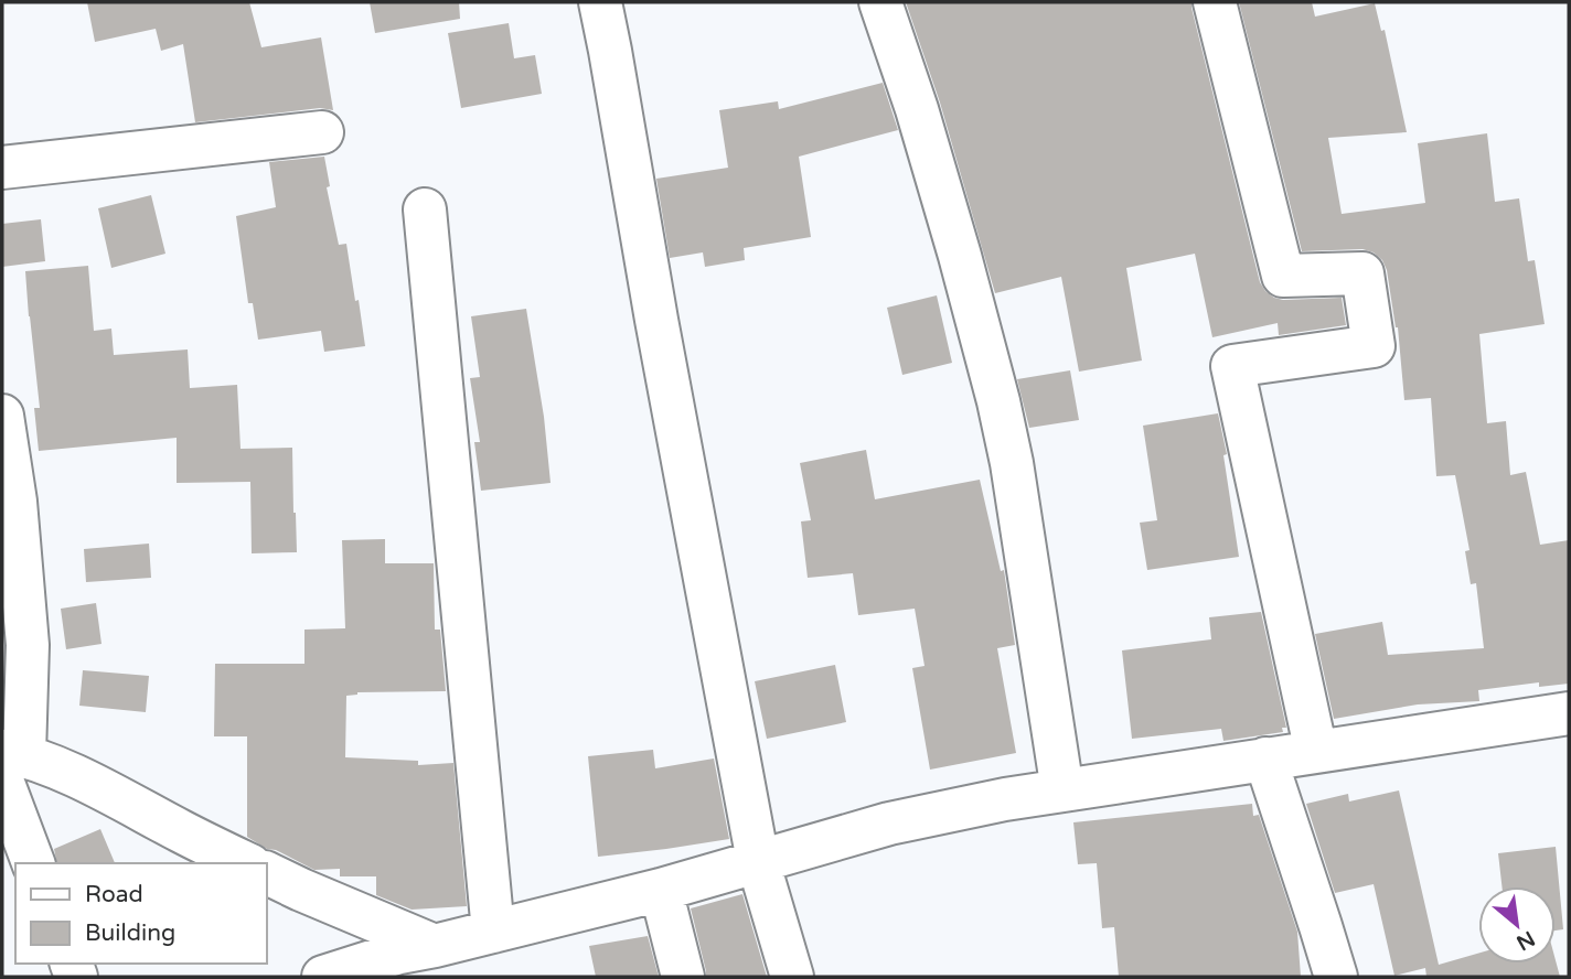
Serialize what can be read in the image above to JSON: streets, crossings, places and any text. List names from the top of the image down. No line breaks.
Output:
{"legend":["Road","Building"],"north":"bottom right"}
